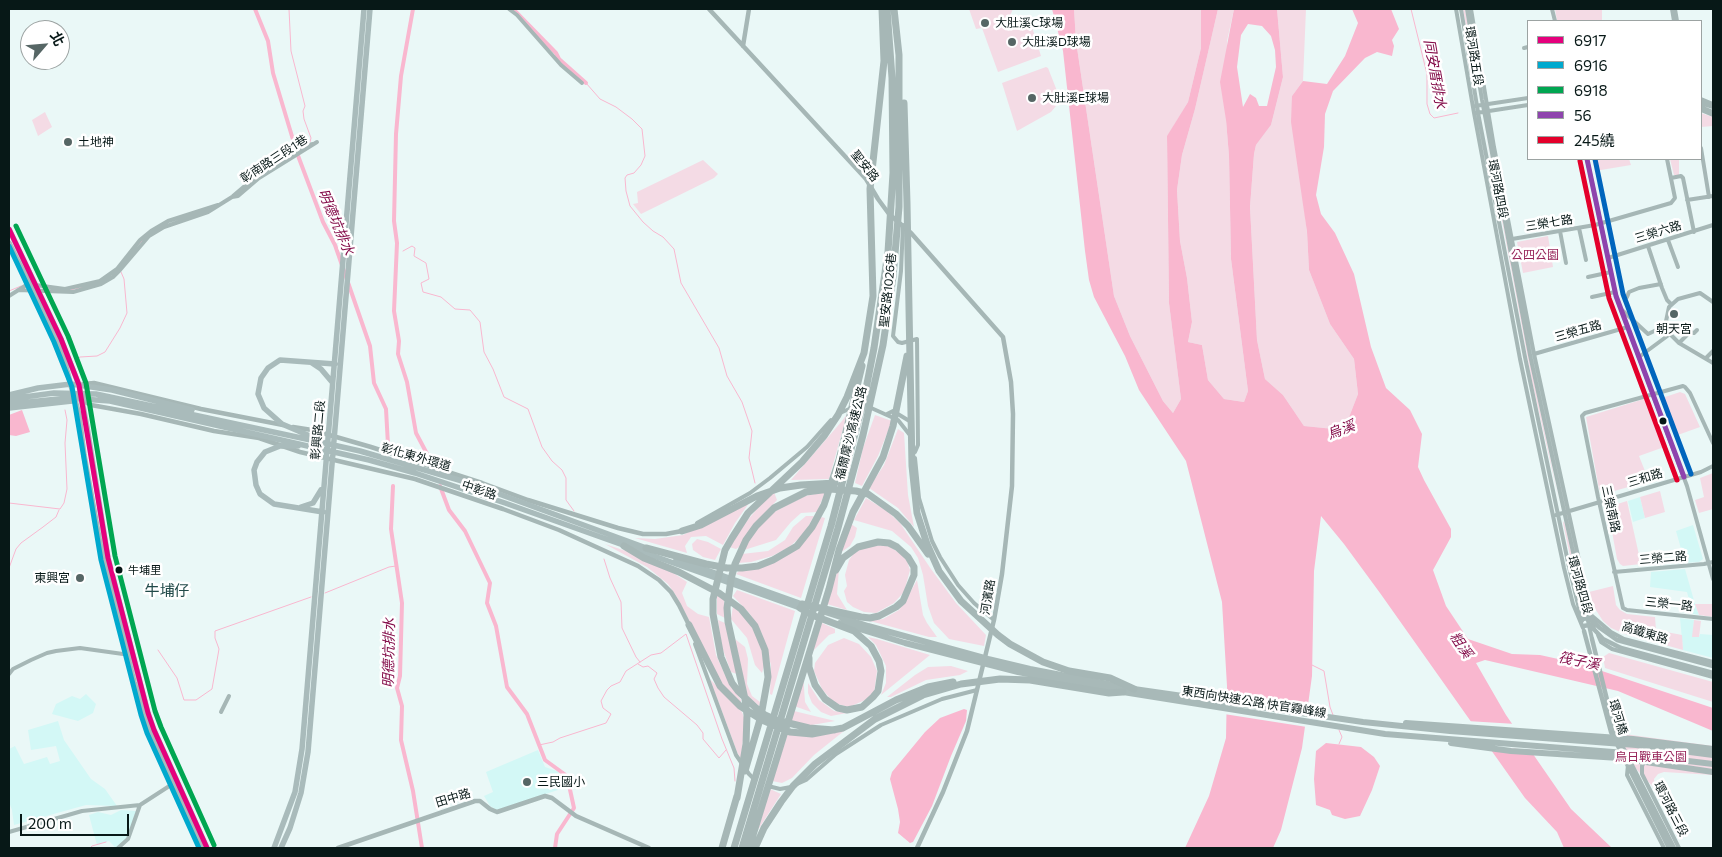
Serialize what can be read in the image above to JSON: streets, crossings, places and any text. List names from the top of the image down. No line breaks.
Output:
{"streets":{"highway":["福爾摩沙高速公路","東西向快速公路 快官霧峰線"],"main road":["彰興路二段","彰化東外環道"],"street":["環河路五段","彰南路三段1巷","聖安路","環河路四段","三榮七路","三榮六路","聖安路1026巷","三榮五路","三和路","中彰路","三榮南路","三榮二路","河濱路","三榮一路","高鐵東路","環河橋","田中路","環河路三段"]},"crossings":[["環河路五段","環河路四段"],["聖安路","聖安路1026巷"],["聖安路","河濱路"],["環河路四段","三榮七路"],["環河路四段","三榮五路"],["環河路四段","三和路"],["環河路四段","高鐵東路"],["環河路四段","環河橋"],["彰興路二段","中彰路"],["彰化東外環道","東西向快速公路 快官霧峰線"],["三和路","三榮南路"],["三榮南路","三榮二路"],["三榮南路","三榮一路"],["高鐵東路","環河橋"],["環河橋","環河路三段"]],"districts":["牛埔仔"],"water":["同安厝排水","明德坑排水","烏溪","粗溪","筏子溪"],"parks":["公四公園","烏日戰車公園"],"places":["大肚溪C球場","大肚溪D球場","大肚溪E球場","土地神","朝天宮","牛埔里","東興宮","三民國小"],"lines":["transit line 56","transit line 245繞","transit line 6918","transit line 6917","transit line 6916"],"legend":["6917","6916","6918","56","245繞"],"scale_bar":"200 m","north":"top right"}
